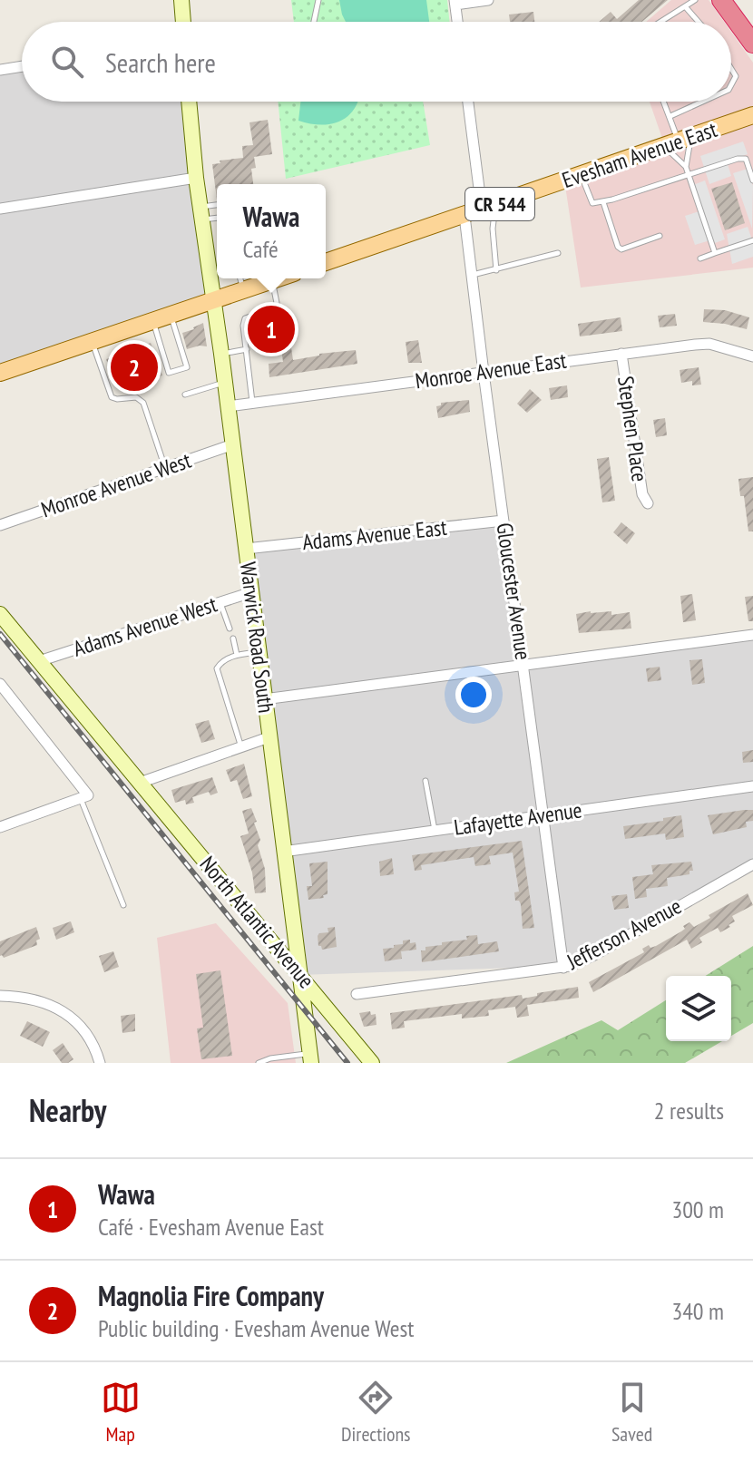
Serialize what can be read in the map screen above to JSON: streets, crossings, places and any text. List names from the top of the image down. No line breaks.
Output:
{"streets":{"main road":["Evesham Avenue East","CR 544"],"street":["Monroe Avenue East","Stephen Place","Monroe Avenue West","Adams Avenue East","Gloucester Avenue","Adams Avenue West","Warwick Road South","Lafayette Avenue","North Atlantic Avenue","Jefferson Avenue"]},"crossings":[["Evesham Avenue East","Gloucester Avenue"],["Monroe Avenue East","Stephen Place"],["Monroe Avenue East","Gloucester Avenue"],["Monroe Avenue East","Warwick Road South"],["Monroe Avenue West","Warwick Road South"],["Adams Avenue East","Gloucester Avenue"],["Adams Avenue East","Warwick Road South"],["Gloucester Avenue","Lafayette Avenue"],["Gloucester Avenue","Jefferson Avenue"],["Adams Avenue West","Warwick Road South"],["Adams Avenue West","North Atlantic Avenue"],["Warwick Road South","Lafayette Avenue"],["Warwick Road South","North Atlantic Avenue"]],"page":{"search":"Search here","popup":["Wawa","Café"],"pins":["1","2"],"heading":["Nearby","2 results"],"list":[{"mark":"1","name":"Wawa","note":"Café · Evesham Avenue East","value":"300 m"},{"mark":"2","name":"Magnolia Fire Company","note":"Public building · Evesham Avenue West","value":"340 m"}],"nav":["Map","Directions","Saved"]}}
